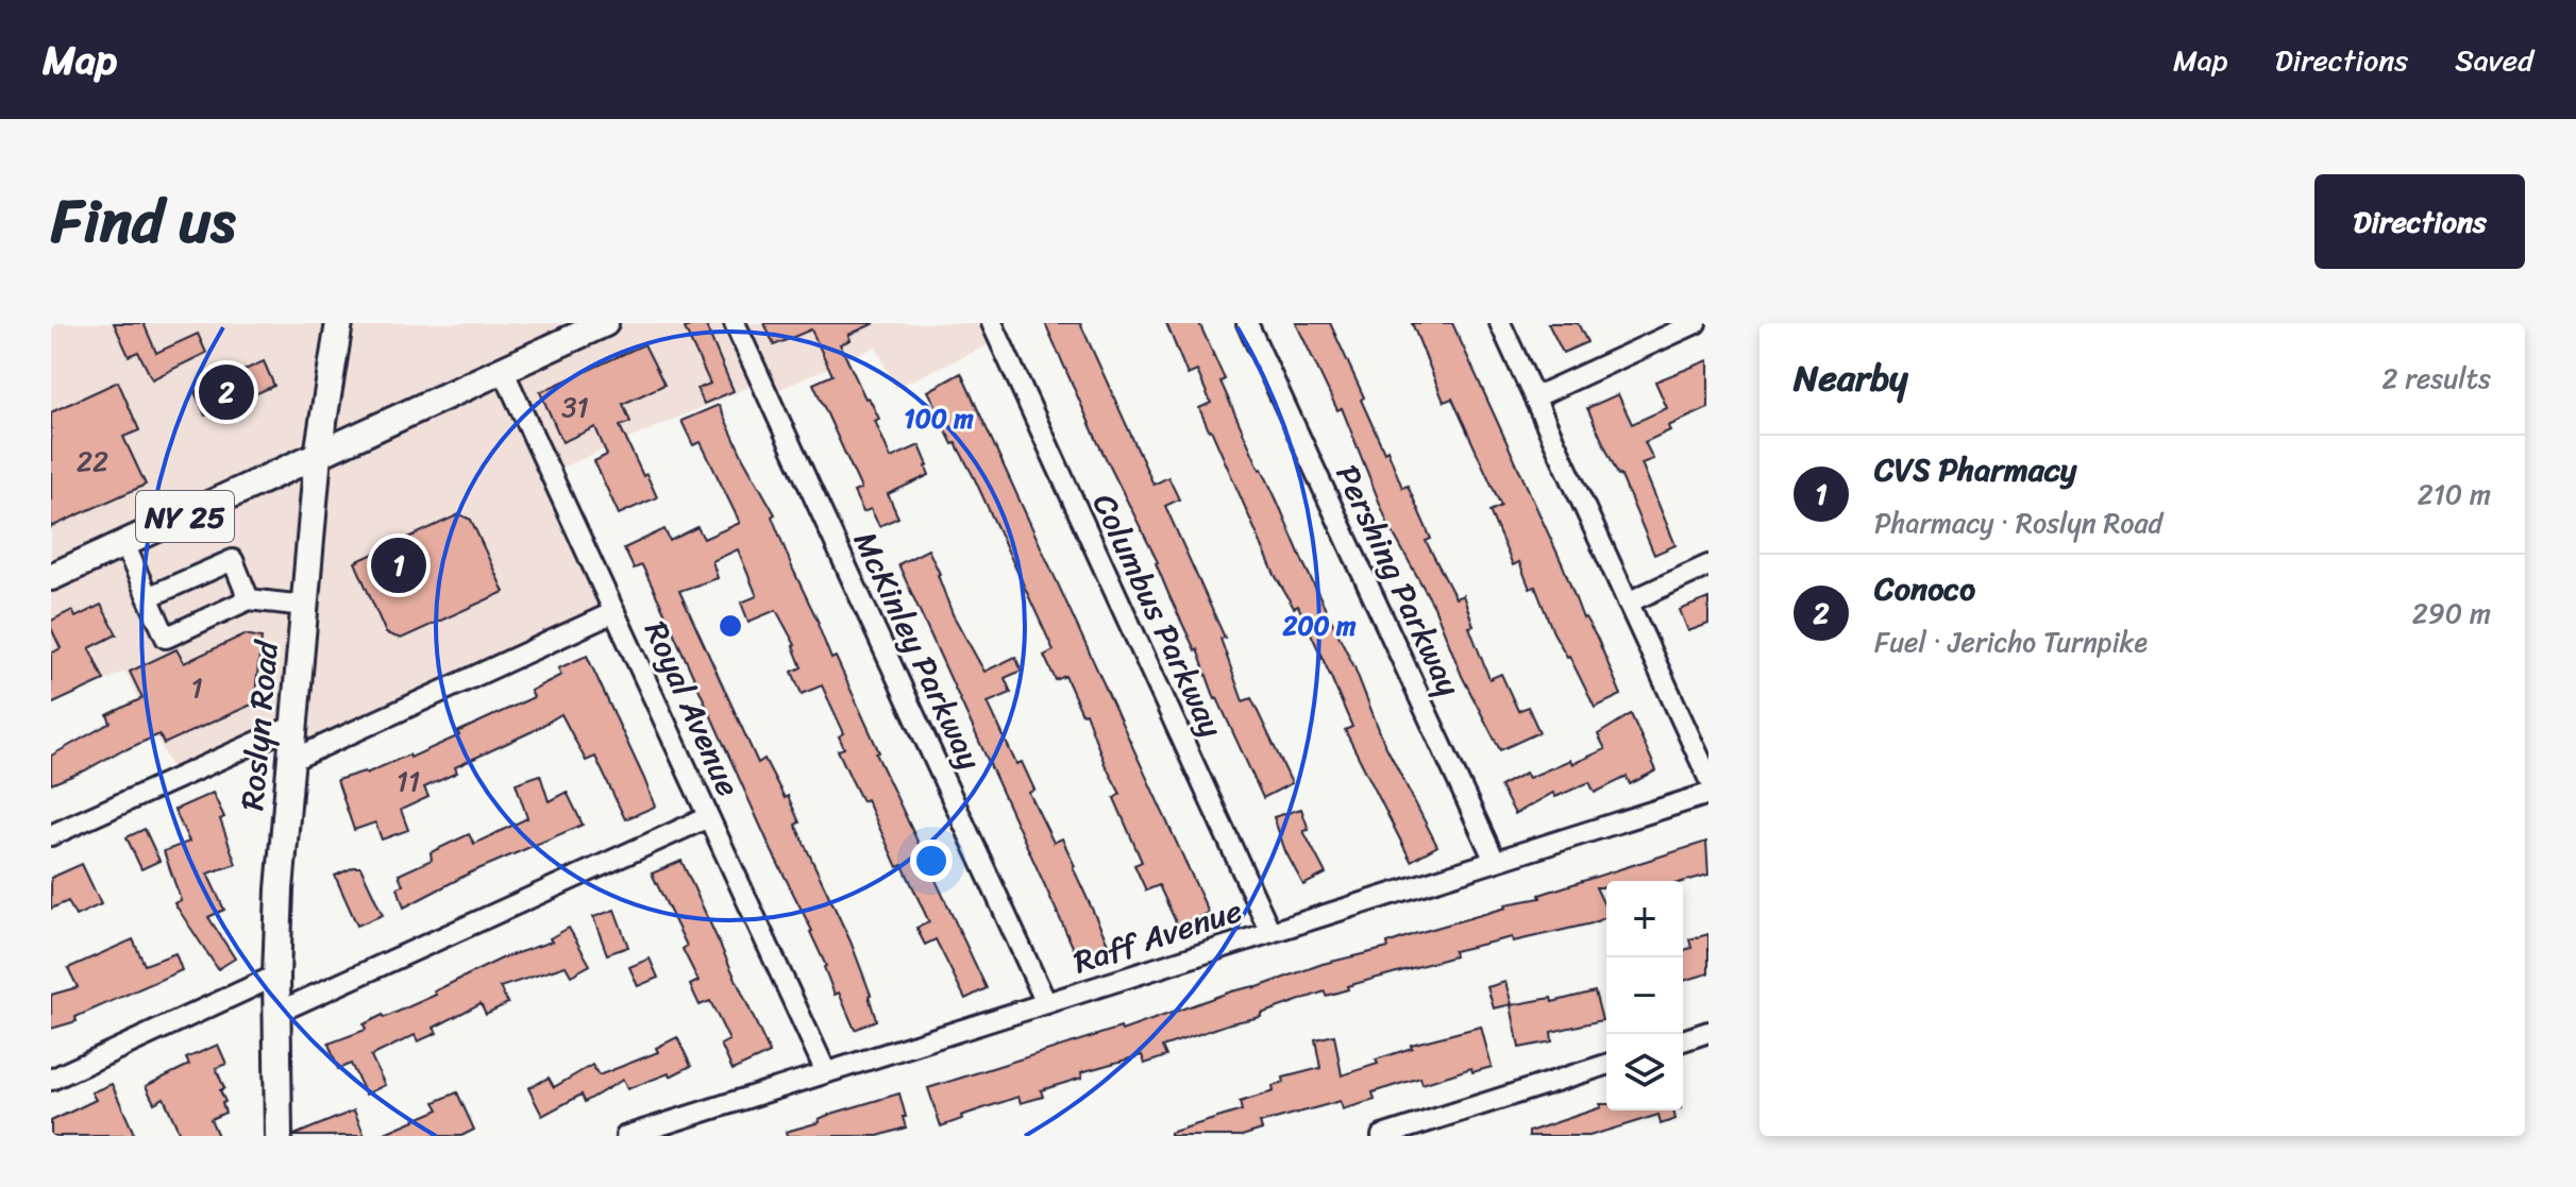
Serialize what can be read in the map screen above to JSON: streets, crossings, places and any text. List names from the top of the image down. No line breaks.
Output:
{"streets":{"main road":["NY 25","Roslyn Road"],"street":["Pershing Parkway","Columbus Parkway","McKinley Parkway","Royal Avenue","Raff Avenue"]},"crossings":[["NY 25","Royal Avenue"],["NY 25","Roslyn Road"],["Pershing Parkway","Raff Avenue"],["Columbus Parkway","Raff Avenue"],["McKinley Parkway","Raff Avenue"],["Royal Avenue","Raff Avenue"]],"house_numbers":["31","22","1","11"],"page":{"header":"Map","nav":["Map","Directions","Saved"],"title":"Find us","buttons":"Directions","heading":["Nearby","2 results"],"pins":["2","1"],"list":[{"mark":"1","name":"CVS Pharmacy","note":"Pharmacy · Roslyn Road","value":"210 m"},{"mark":"2","name":"Conoco","note":"Fuel · Jericho Turnpike","value":"290 m"}],"map_buttons":["+","−"]},"rings":["100 m","200 m"]}
